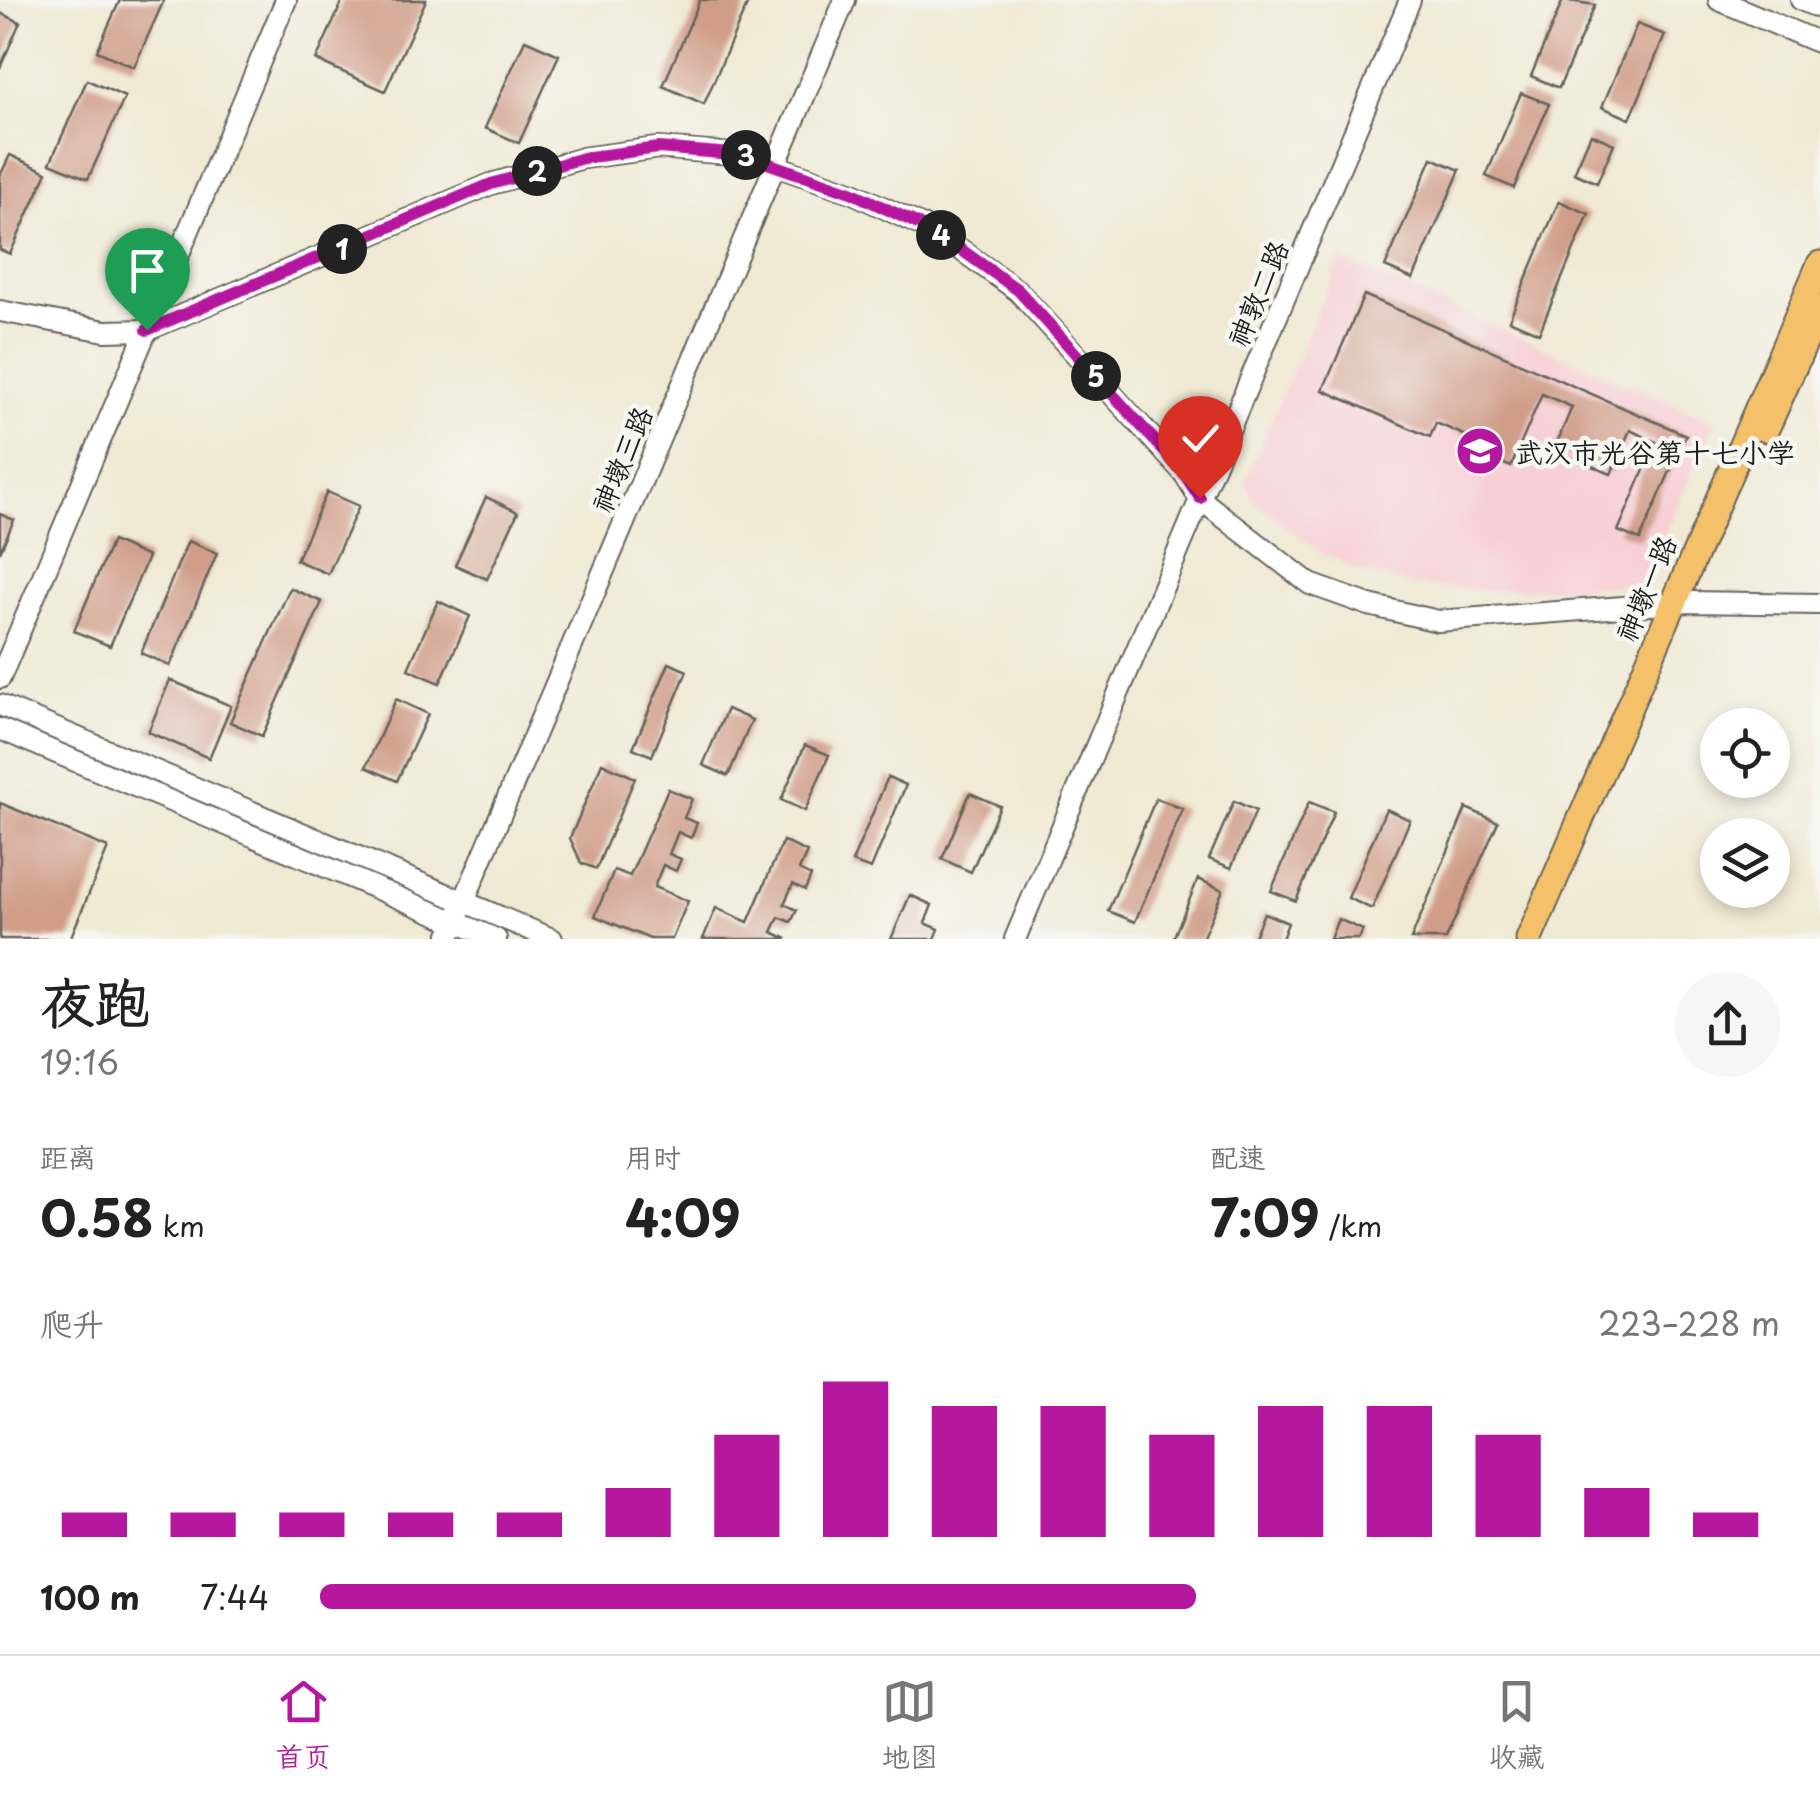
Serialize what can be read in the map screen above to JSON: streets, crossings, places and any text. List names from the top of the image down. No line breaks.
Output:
{"streets":{"main road":["神墩一路"],"street":["神敦二路","神墩三路"]},"places":{"school or university":["武汉市光谷第十七小学"]},"page":{"pins":["3","2","4","1","5"],"heading":["夜跑","19:16"],"stats":[["距离","0.58 km"],["用时","4:09"],["配速","7:09 /km"]],"chart":["爬升","223–228 m"],"list":[{"name":"100 m","note":"7:44"}],"tabs":["首页","地图","收藏"]}}
